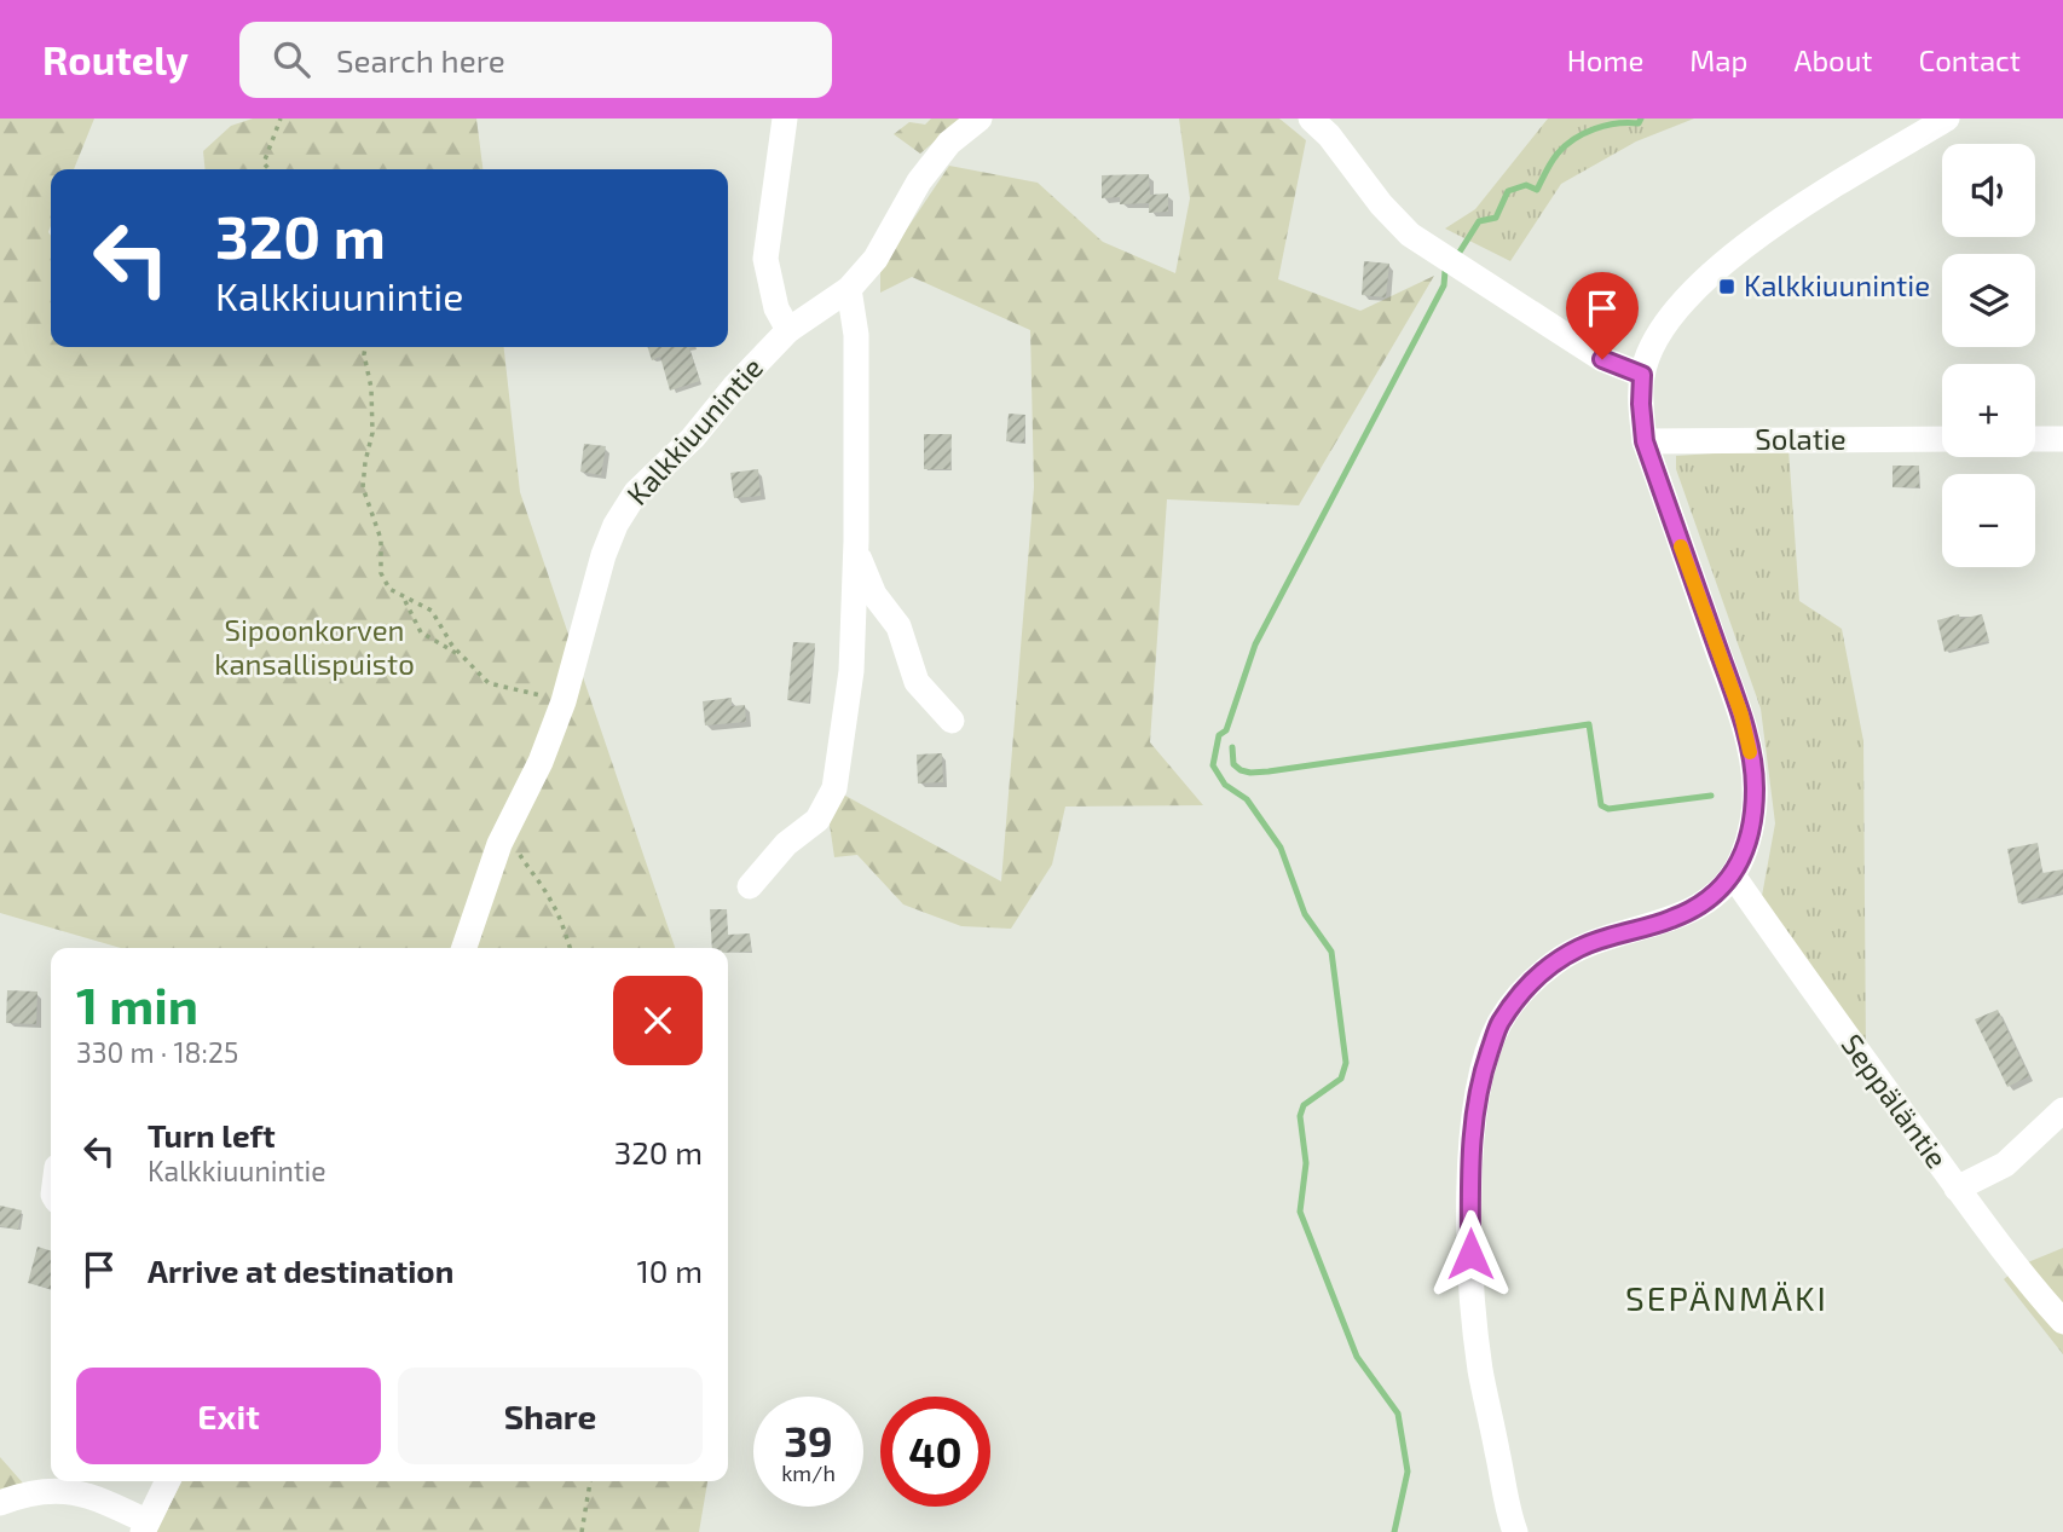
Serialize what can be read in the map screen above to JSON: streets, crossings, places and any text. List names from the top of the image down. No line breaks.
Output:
{"streets":{"street":["Kalkkiuunintie","Solatie","Seppäläntie"]},"districts":["SEPÄNMÄKI"],"parks":["Sipoonkorven kansallispuisto"],"places":{"transit":["Kalkkiuunintie"]},"page":{"header":"Routely","search":"Search here","nav":["Home","Map","About","Contact"],"map_buttons":["+","−"],"turn":["320 m","Kalkkiuunintie"],"heading":["1 min","330 m · 18:25"],"list":[{"name":"Turn left","note":"Kalkkiuunintie","value":"320 m"},{"name":"Arrive at destination","value":"10 m"}],"buttons":["Exit","Share"],"speed":"39 km/h","limit":"40"}}
